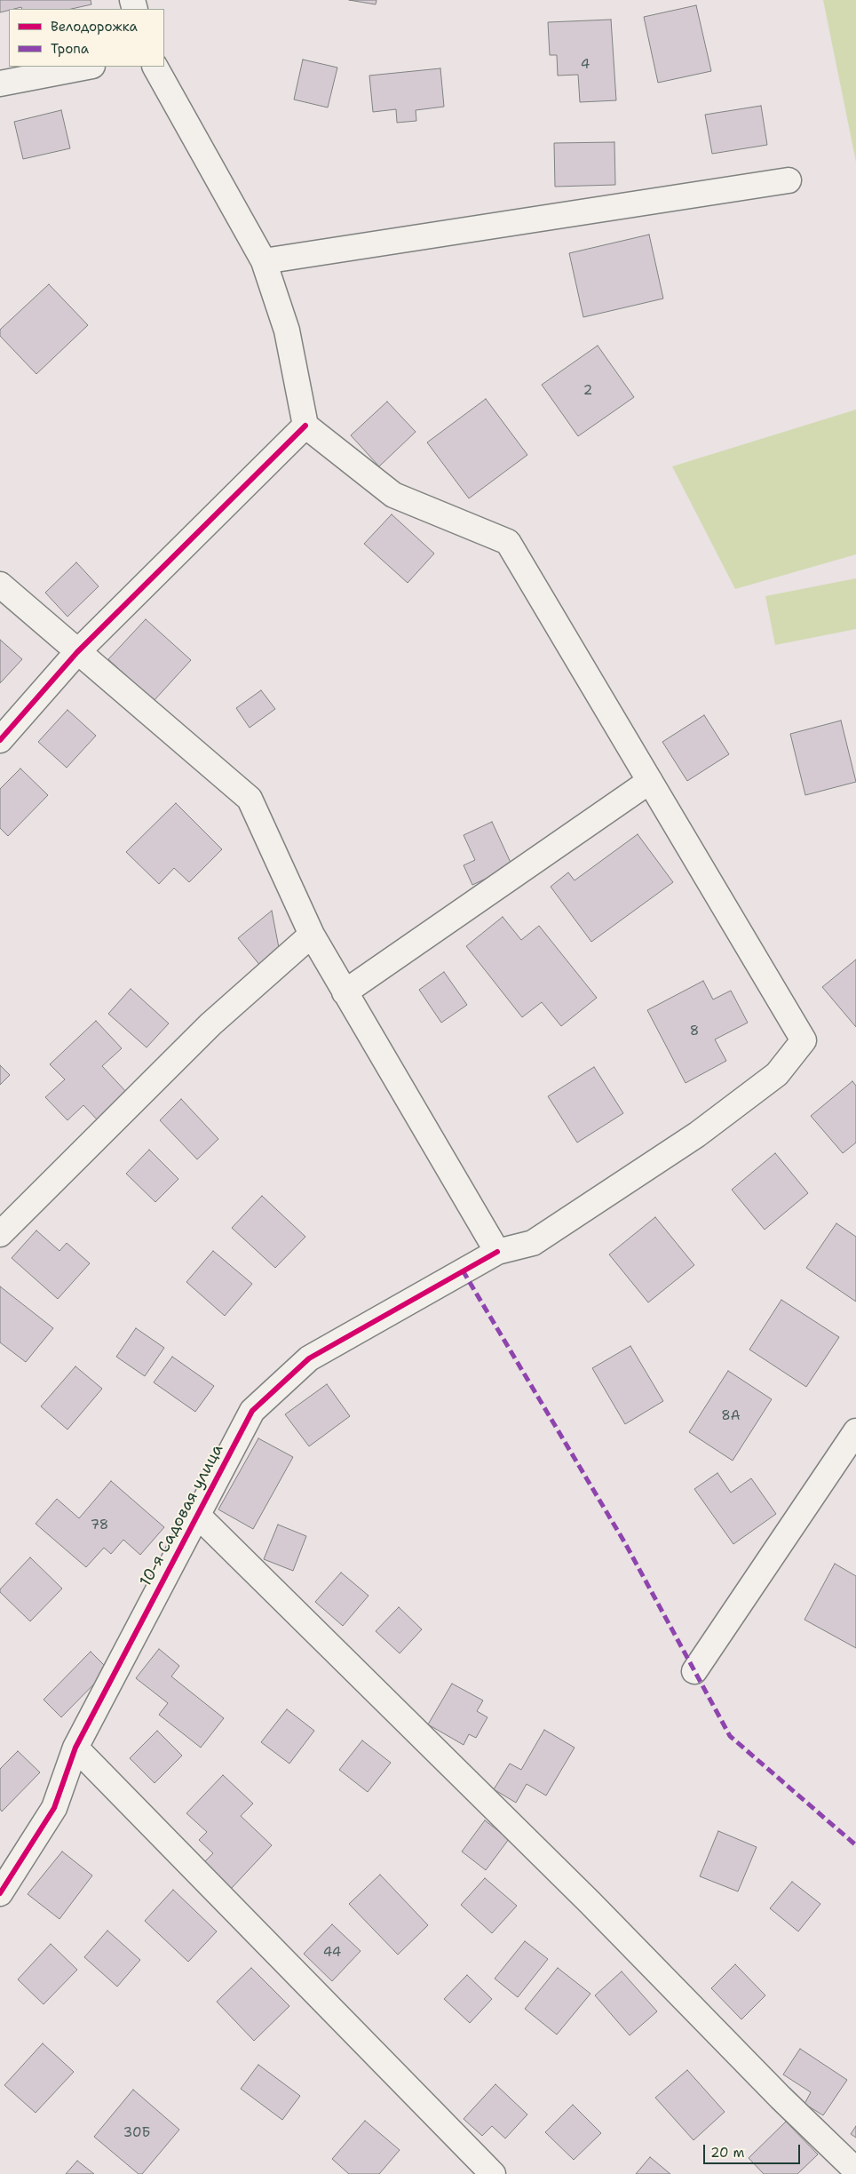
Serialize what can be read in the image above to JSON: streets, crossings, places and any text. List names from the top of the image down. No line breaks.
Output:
{"streets":{"street":["10-я Садовая улица"]},"house_numbers":["4","2","8","8А","78","44","30Б"],"legend":["Велодорожка","Тропа"],"scale_bar":"20 m"}
